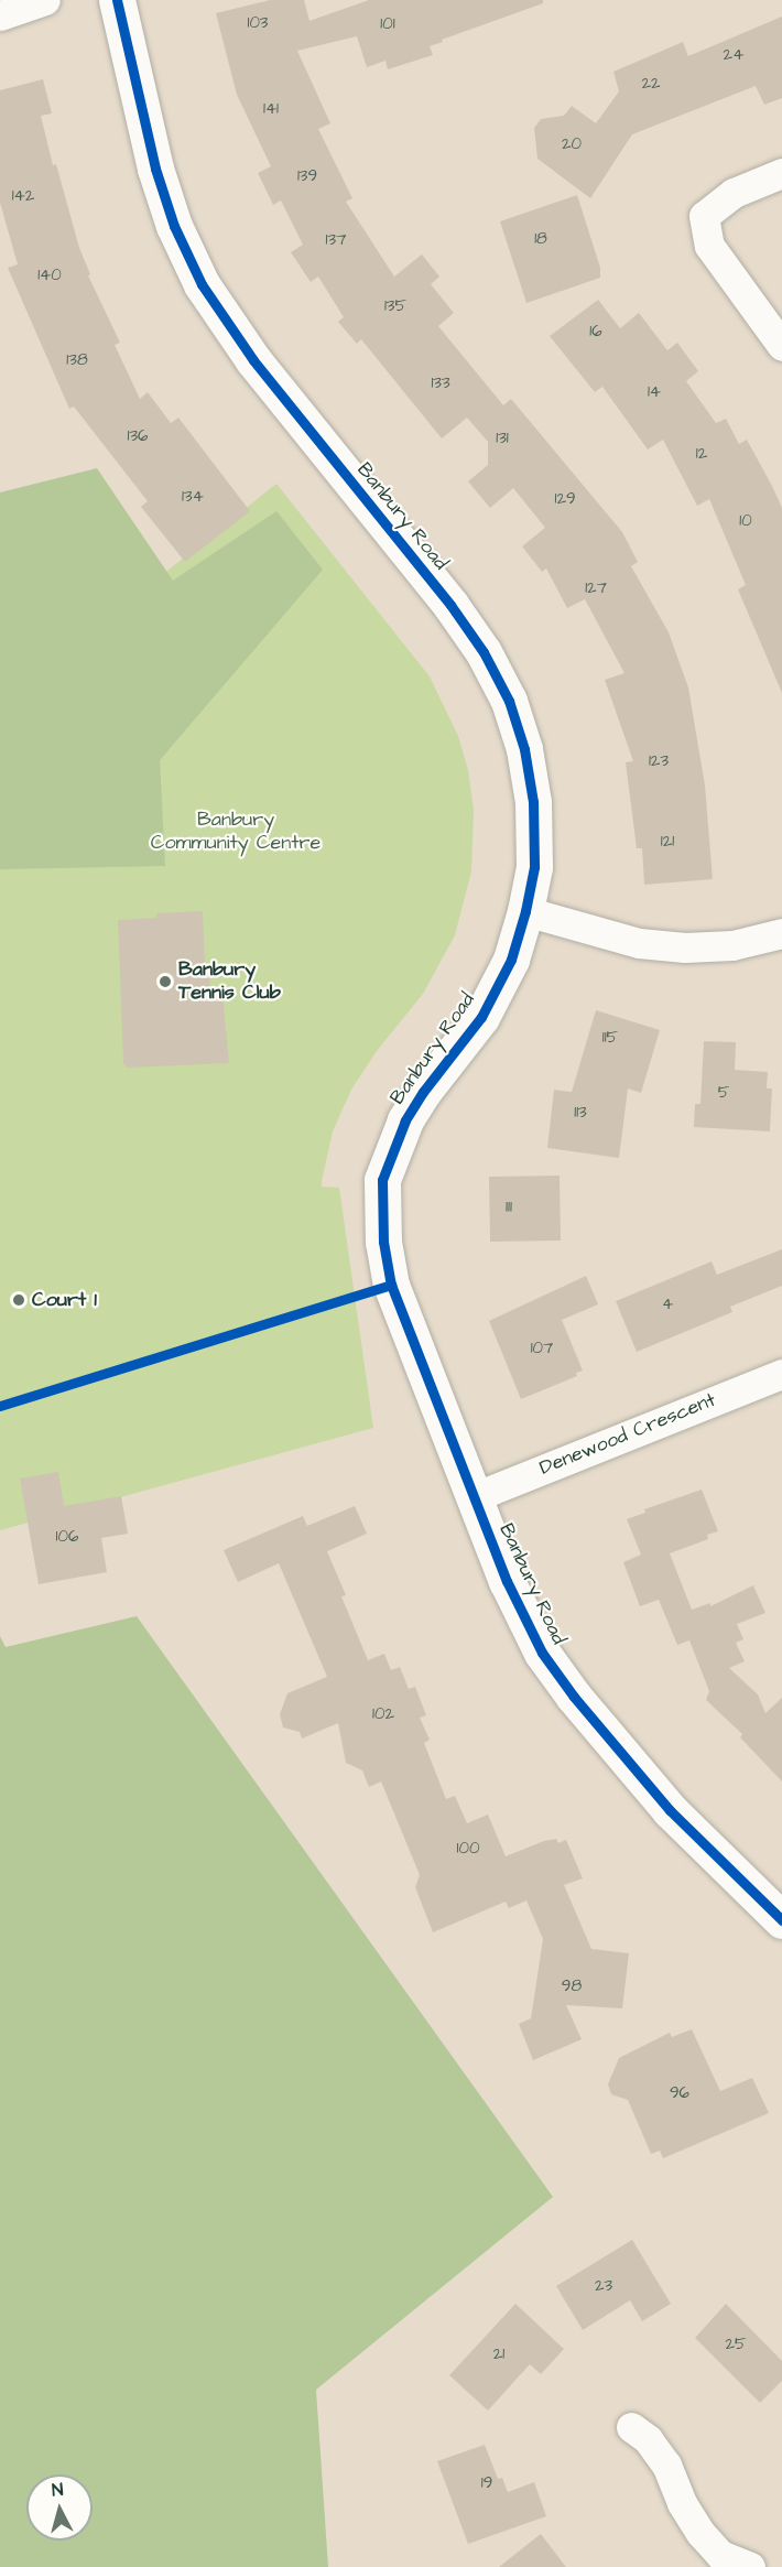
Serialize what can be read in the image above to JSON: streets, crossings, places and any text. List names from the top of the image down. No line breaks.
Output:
{"streets":{"street":["Banbury Road","Denewood Crescent"]},"crossings":[["Banbury Road","Denewood Crescent"]],"parks":["Banbury Community Centre"],"places":["Banbury Tennis Club","Court 1"],"house_numbers":["103","101","24","22","141","20","139","142","18","137","140","135","16","138","133","14","136","131","12","134","129","10","127","123","121","115","5","113","111","4","107","106","102","100","98","96","23","25","21","19"],"north":"top"}
